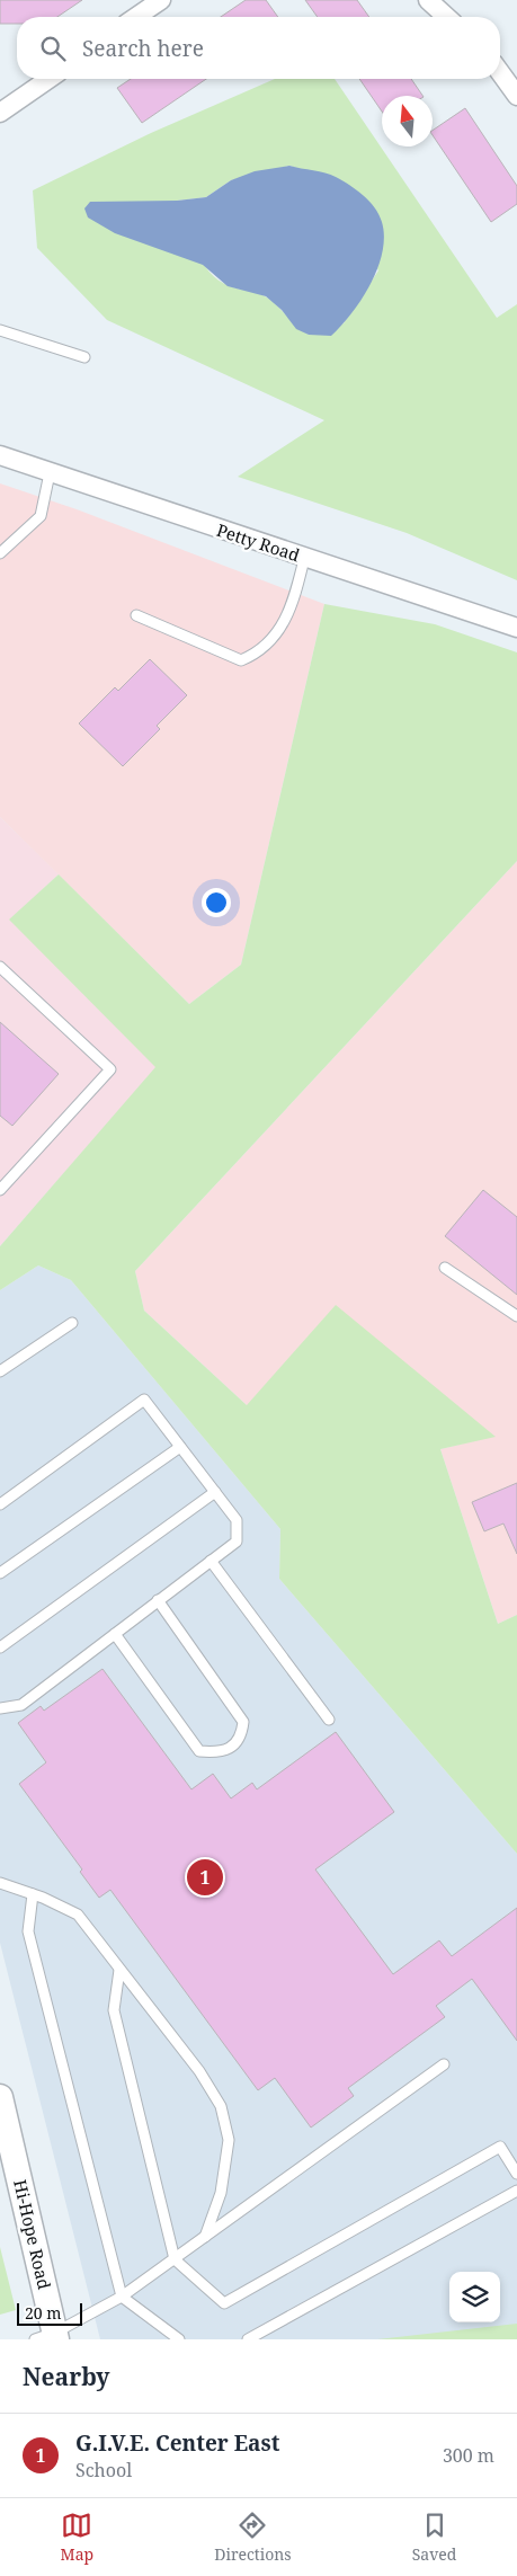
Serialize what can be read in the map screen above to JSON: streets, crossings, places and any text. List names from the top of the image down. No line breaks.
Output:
{"streets":{"street":["Petty Road","Hi-Hope Road"]},"scale_bar":"20 m","north":"top","page":{"search":"Search here","pins":"1","scale":"20 m","heading":"Nearby","list":[{"mark":"1","name":"G.I.V.E. Center East","note":"School","value":"300 m"}],"nav":["Map","Directions","Saved"]}}
